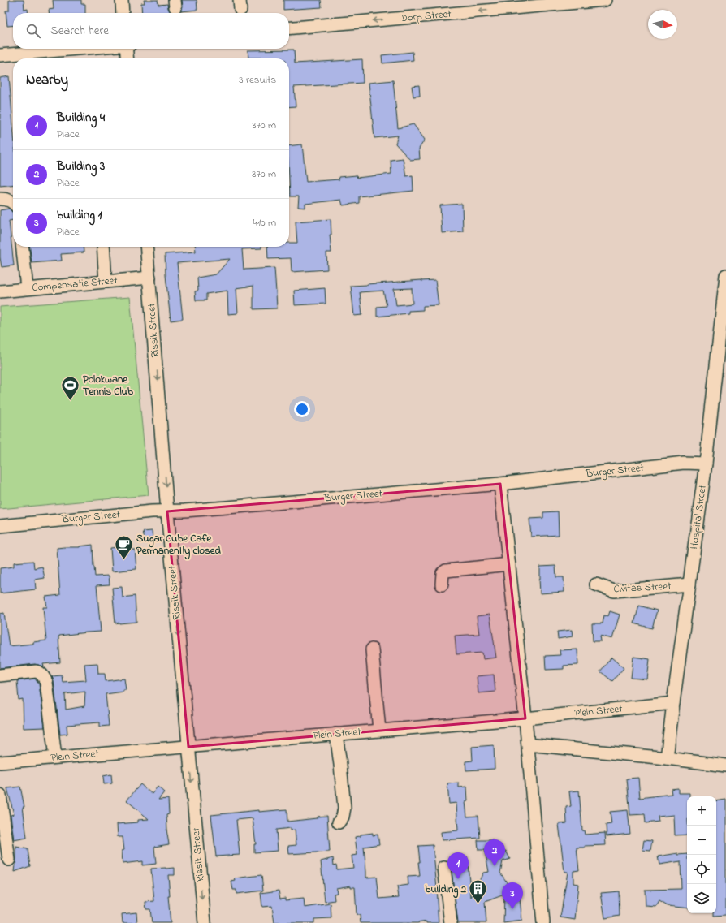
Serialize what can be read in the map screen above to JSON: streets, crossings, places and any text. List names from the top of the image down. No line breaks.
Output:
{"streets":{"street":["Dorp Street","Compensatie Street","Rissik Street","Burger Street","Hospital Street","Civitas Street","Plein Street"]},"crossings":[["Compensatie Street","Rissik Street"],["Rissik Street","Burger Street"],["Rissik Street","Plein Street"],["Burger Street","Hospital Street"],["Hospital Street","Civitas Street"],["Hospital Street","Plein Street"]],"one_way":["Dorp Street","Rissik Street"],"places":{"sports":["Polokwane Tennis Club"],"cafe":["Sugar Cube Cafe Permanently closed"],"building":["building 2"]},"north":"right","page":{"search":"Search here","heading":["Nearby","3 results"],"list":[{"mark":"1","name":"Building 4","note":"Place","value":"370 m"},{"mark":"2","name":"Building 3","note":"Place","value":"370 m"},{"mark":"3","name":"building 1","note":"Place","value":"410 m"}],"map_buttons":["+","−"],"pins":["2","1","3"]}}
